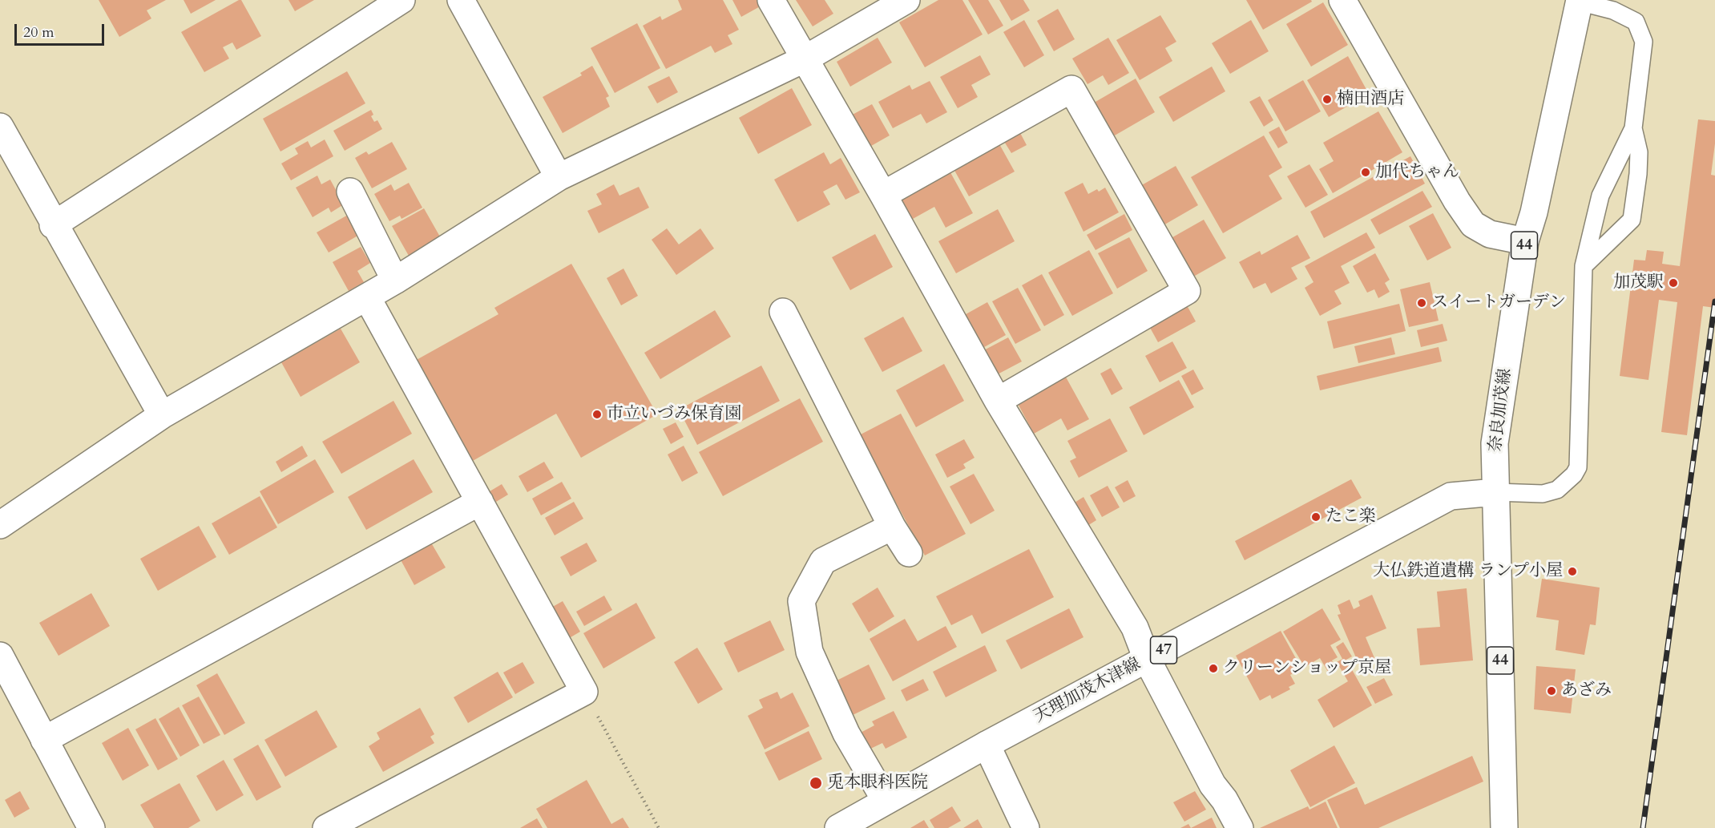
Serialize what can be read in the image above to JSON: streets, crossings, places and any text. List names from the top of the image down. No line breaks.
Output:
{"streets":{"street":["44","奈良加茂線","47","天理加茂木津線"]},"crossings":[["奈良加茂線","天理加茂木津線"]],"places":["楠田酒店","加代ちゃん","加茂駅","スイートガーデン","市立いづみ保育園","たこ楽","大仏鉄道遺構 ランプ小屋","クリーンショップ京屋","あざみ","兎本眼科医院"],"scale_bar":"20 m"}
